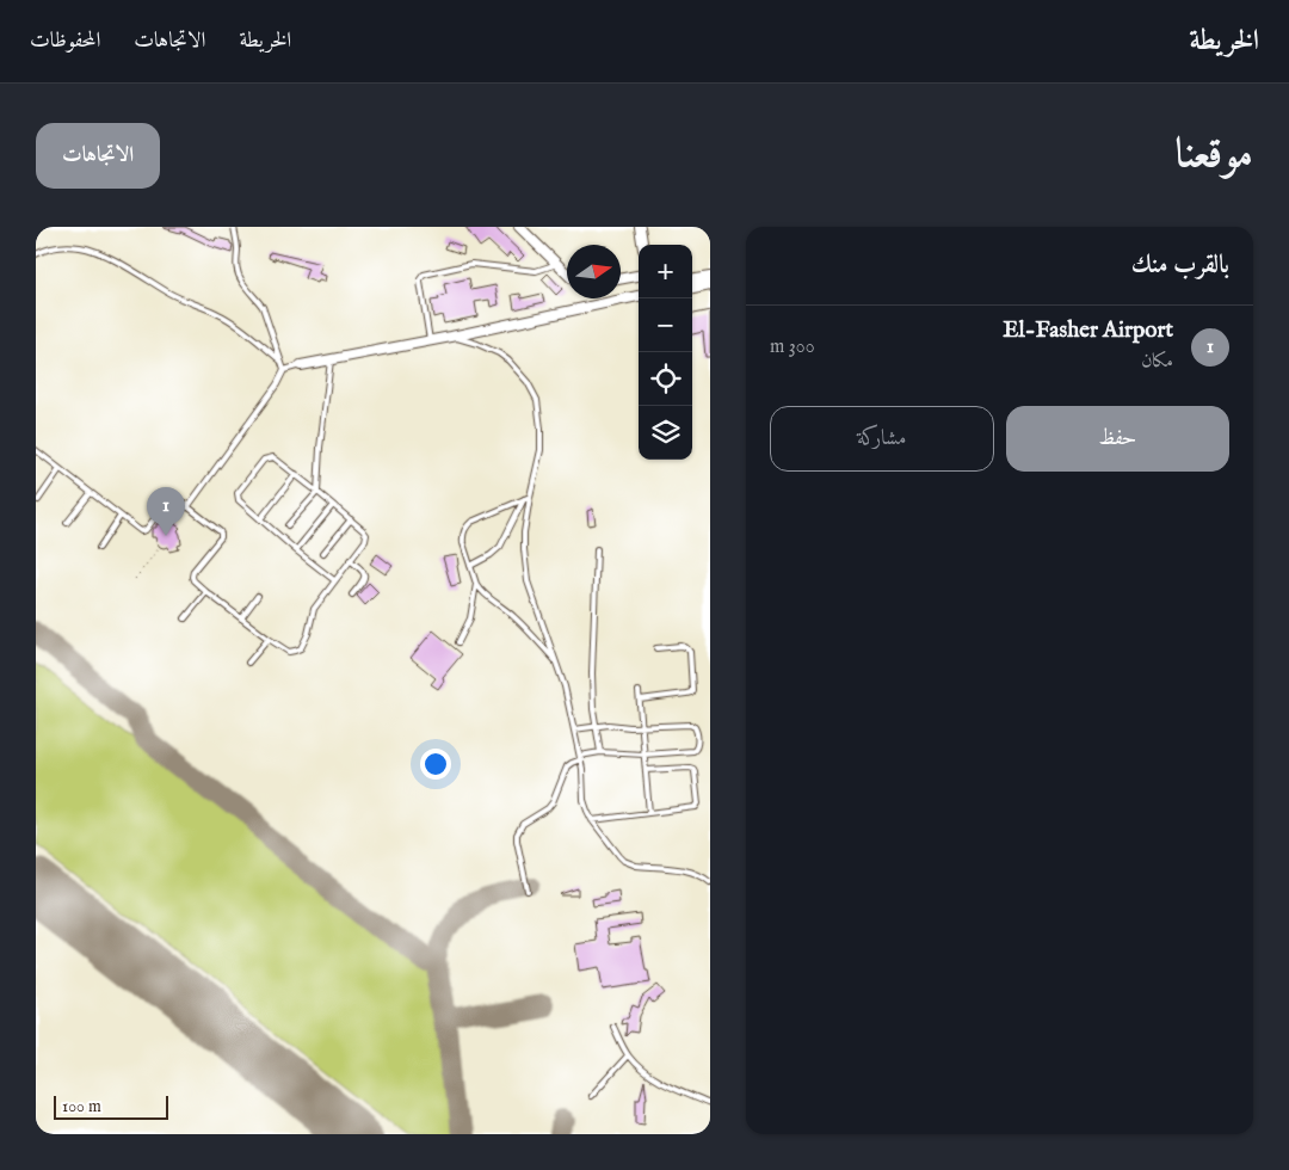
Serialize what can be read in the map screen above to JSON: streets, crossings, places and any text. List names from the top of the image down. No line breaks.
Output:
{"scale_bar":"100 m","north":"right","page":{"header":"الخريطة","nav":["الخريطة","الاتجاهات","المحفوظات"],"title":"موقعنا","buttons":["الاتجاهات",["حفظ","مشاركة"]],"heading":"بالقرب منك","map_buttons":["+","−"],"list":[{"mark":"1","name":"El-Fasher Airport","note":"مكان","value":"300 m"}],"pins":"1","scale":"100 m"}}
